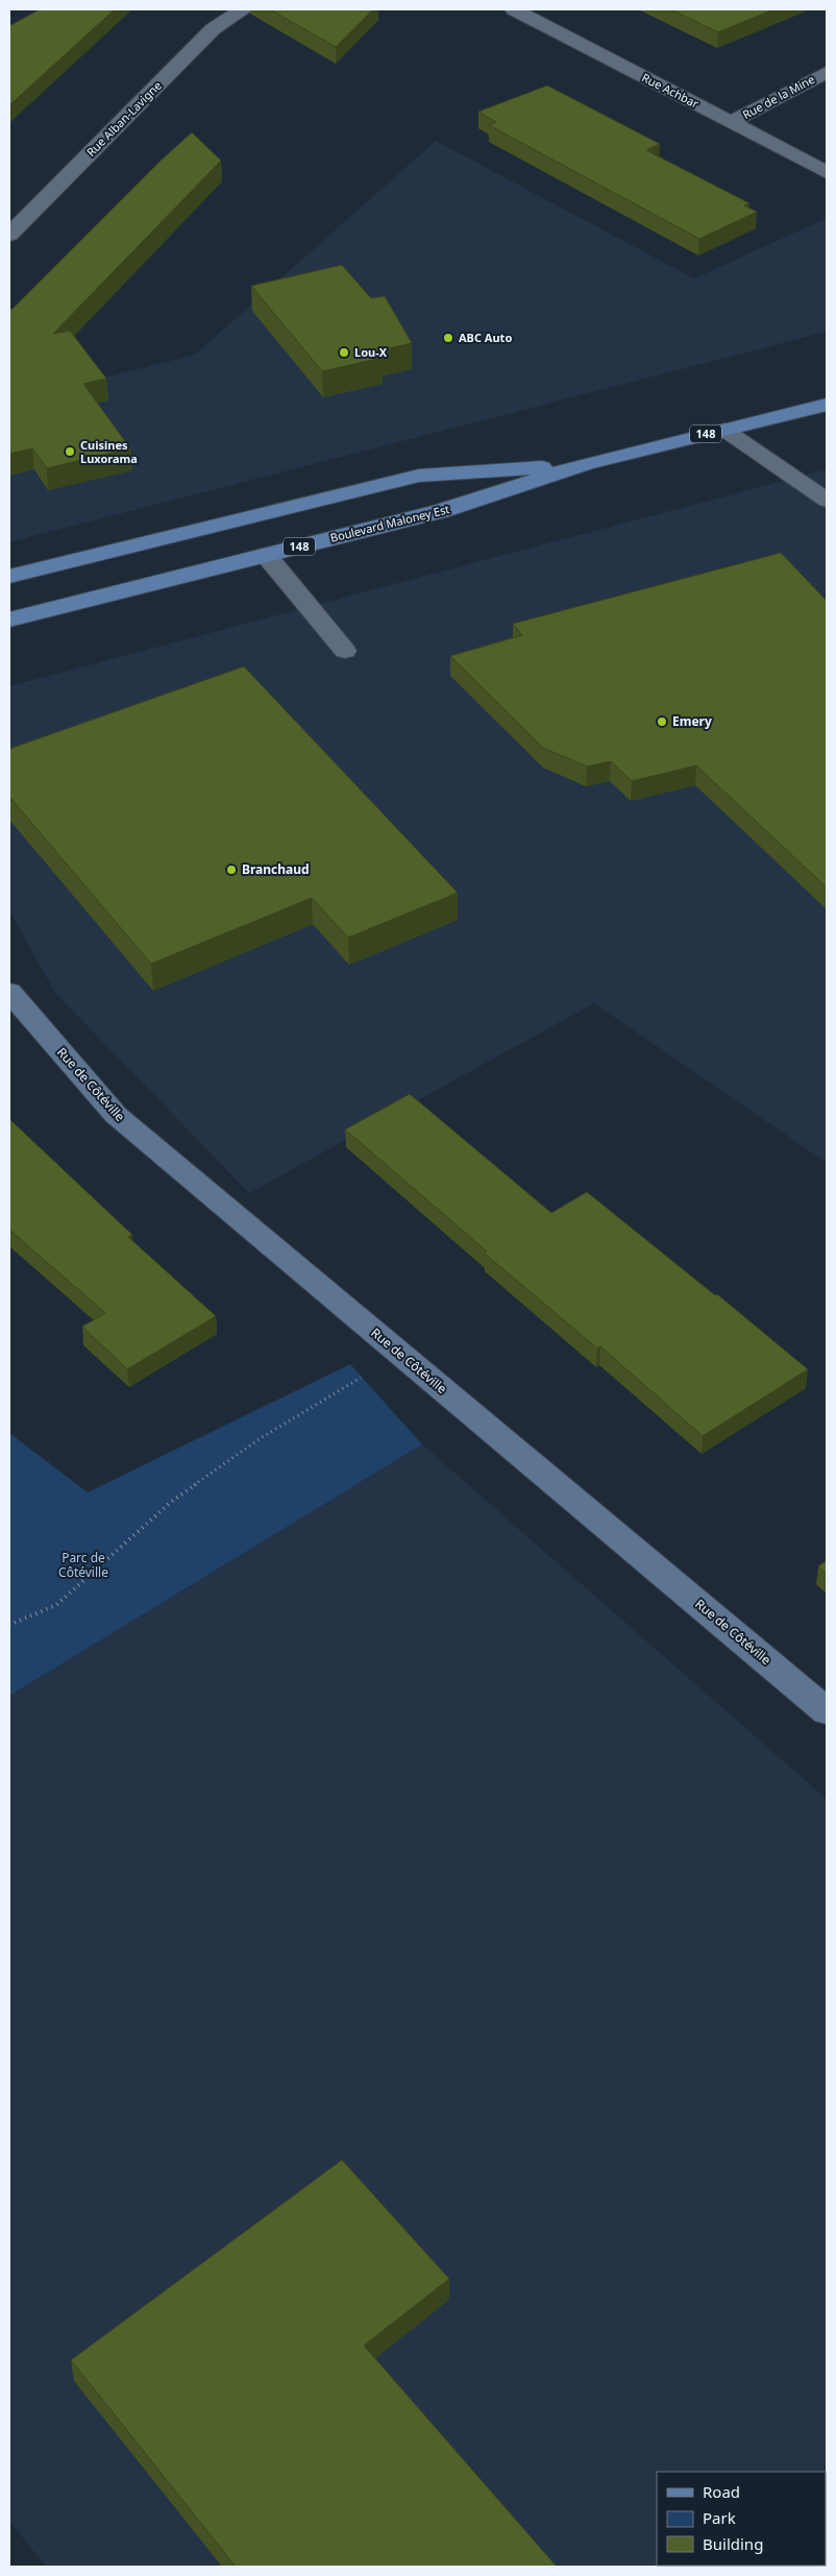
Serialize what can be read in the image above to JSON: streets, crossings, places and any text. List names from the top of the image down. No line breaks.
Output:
{"streets":{"main road":["148","Boulevard Maloney Est"],"street":["Rue Achbar","Rue de la Mine","Rue Alban-Lavigne","Rue de Côtéville"]},"crossings":[["Rue Achbar","Rue de la Mine"]],"parks":["Parc de Côtéville"],"places":["ABC Auto","Lou-X","Cuisines Luxorama","Emery","Branchaud"],"legend":["Road","Park","Building"]}
